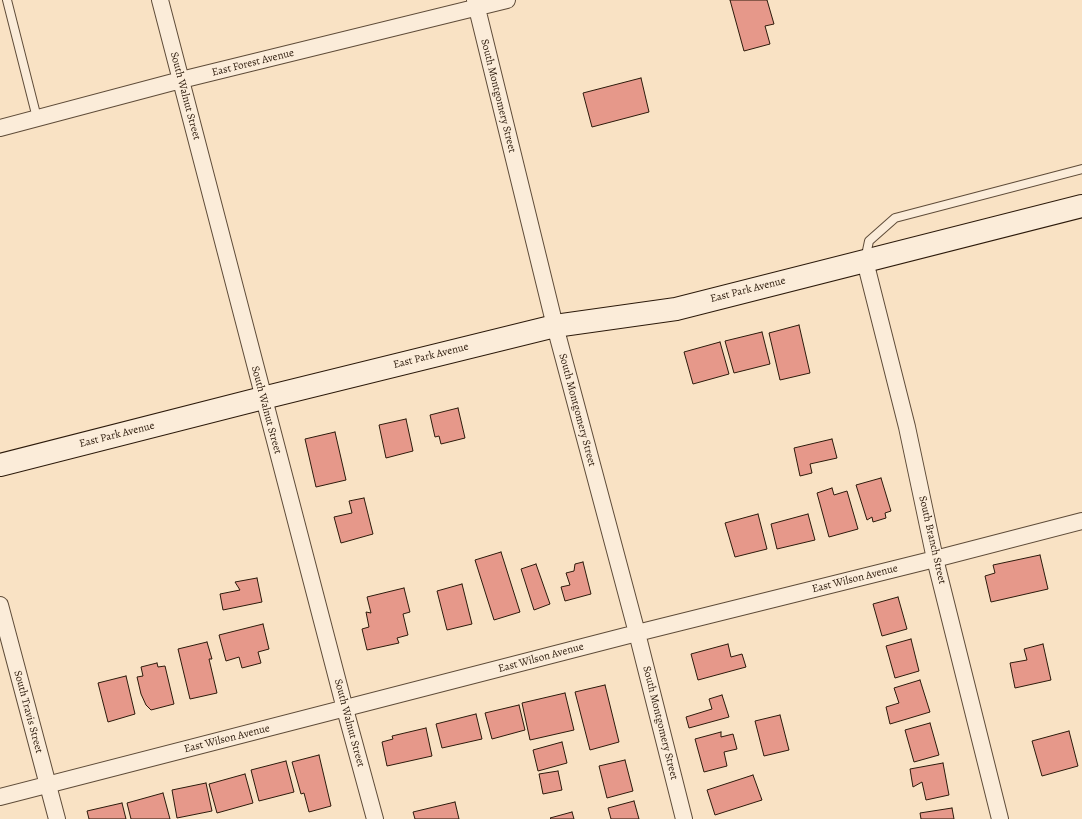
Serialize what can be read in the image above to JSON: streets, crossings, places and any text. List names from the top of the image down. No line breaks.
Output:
{"streets":{"street":["East Forest Avenue","South Walnut Street","South Montgomery Street","East Park Avenue","South Branch Street","East Wilson Avenue","South Travis Street"]},"crossings":[["East Forest Avenue","South Walnut Street"],["East Forest Avenue","South Montgomery Street"],["South Walnut Street","East Park Avenue"],["South Walnut Street","East Wilson Avenue"],["South Montgomery Street","East Park Avenue"],["South Montgomery Street","East Wilson Avenue"],["East Park Avenue","South Branch Street"],["South Branch Street","East Wilson Avenue"],["East Wilson Avenue","South Travis Street"]]}
